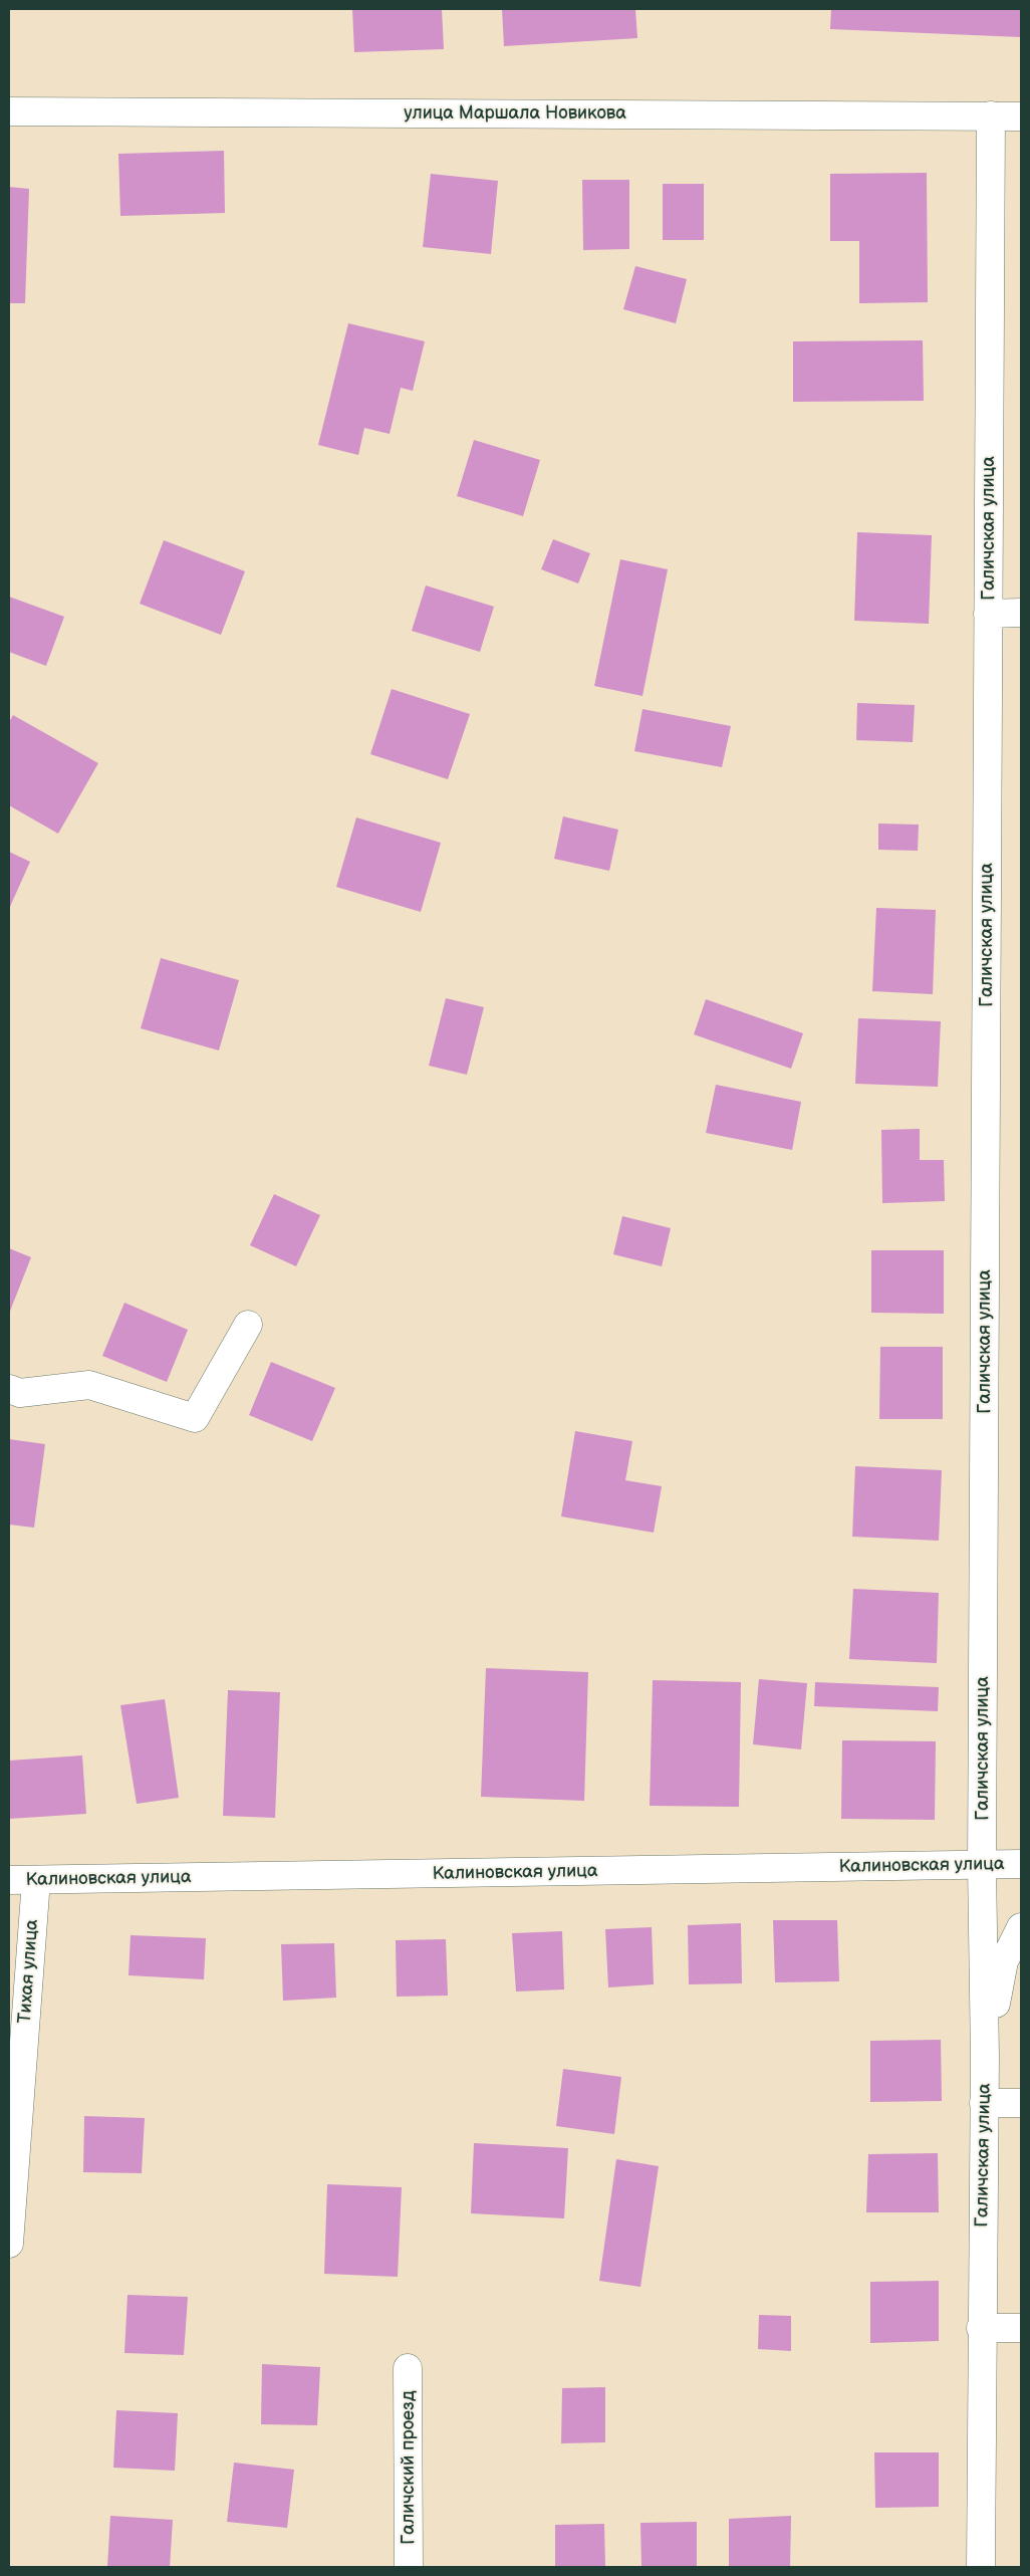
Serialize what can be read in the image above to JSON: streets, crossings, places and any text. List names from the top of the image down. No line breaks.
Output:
{"streets":{"street":["улица Маршала Новикова","Галичская улица","Калиновская улица","Тихая улица","Галичский проезд"]},"crossings":[["улица Маршала Новикова","Галичская улица"],["Галичская улица","Калиновская улица"],["Калиновская улица","Тихая улица"]]}
